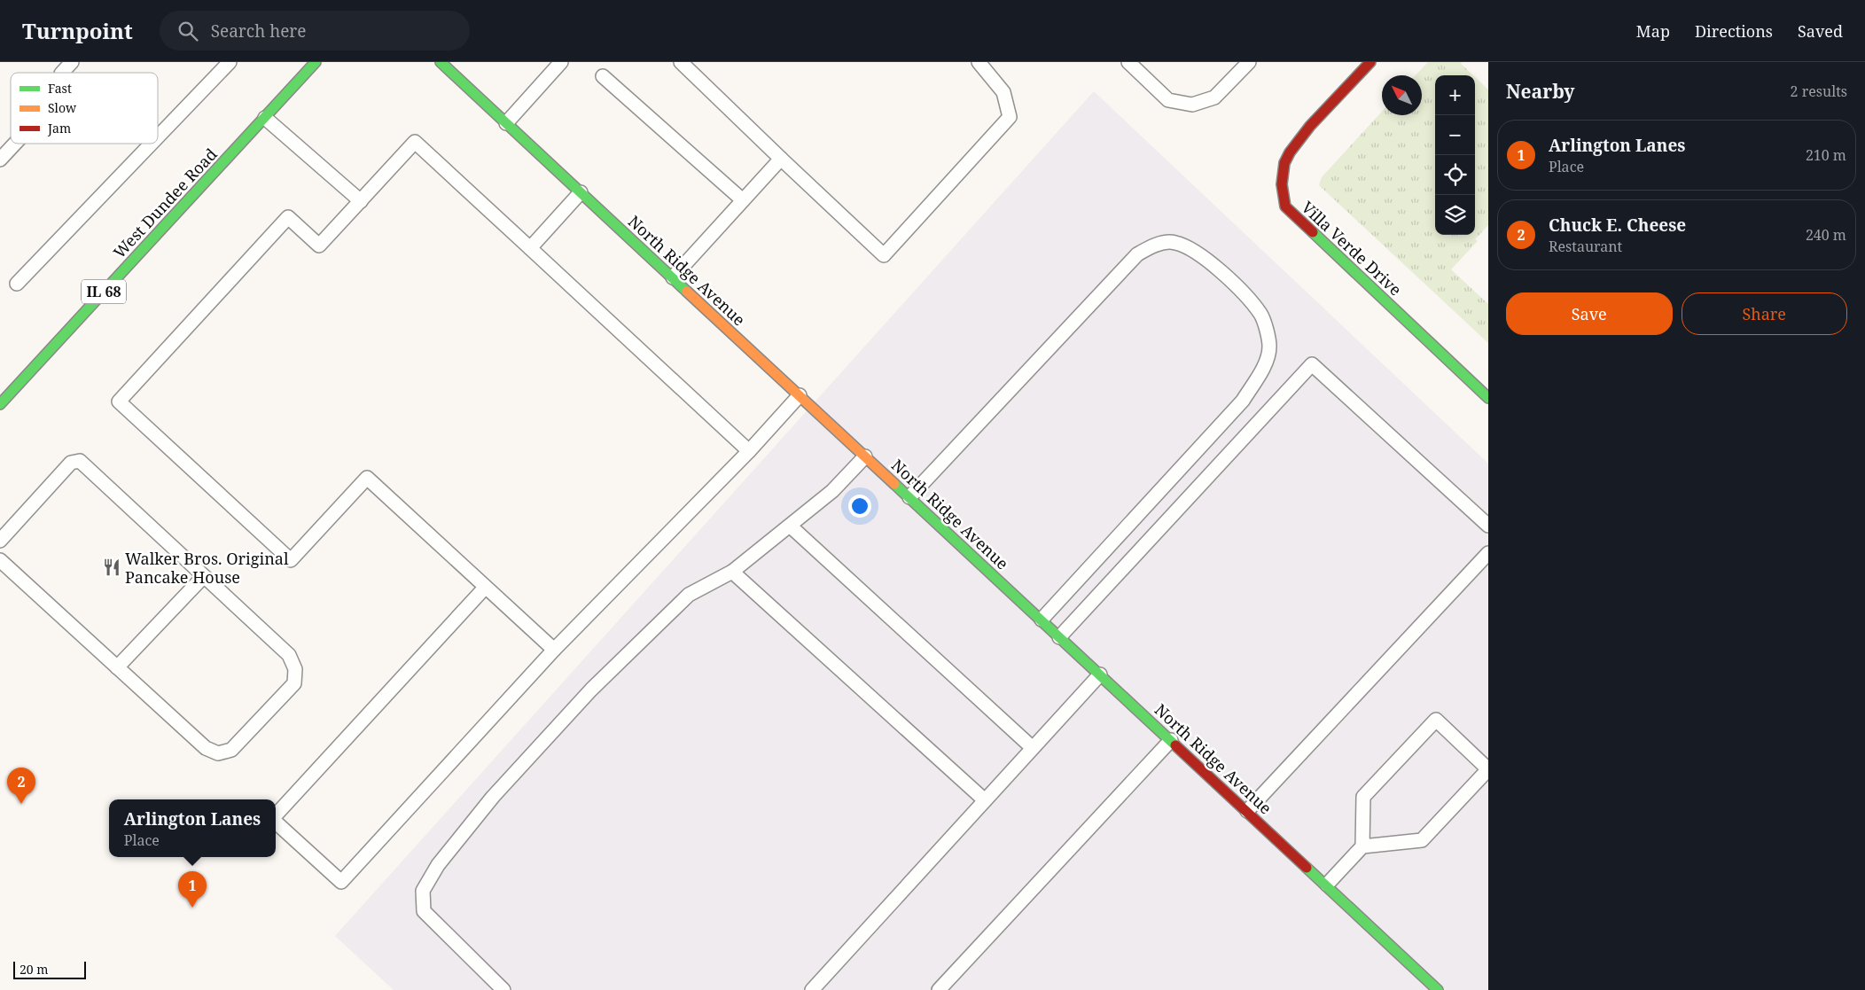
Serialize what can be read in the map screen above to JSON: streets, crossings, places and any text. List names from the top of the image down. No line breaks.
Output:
{"streets":{"street":["West Dundee Road","Villa Verde Drive","North Ridge Avenue","IL 68"]},"places":{"restaurant":["Walker Bros. Original Pancake House"]},"legend":["Fast","Slow","Jam"],"scale_bar":"20 m","north":"top left","page":{"header":"Turnpoint","search":"Search here","nav":["Map","Directions","Saved"],"heading":["Nearby","2 results"],"map_buttons":["+","−"],"list":[{"mark":"1","name":"Arlington Lanes","note":"Place","value":"210 m"},{"mark":"2","name":"Chuck E. Cheese","note":"Restaurant","value":"240 m"}],"buttons":["Save","Share"],"pins":["2","1"],"popup":["Arlington Lanes","Place"],"scale":"20 m"}}
